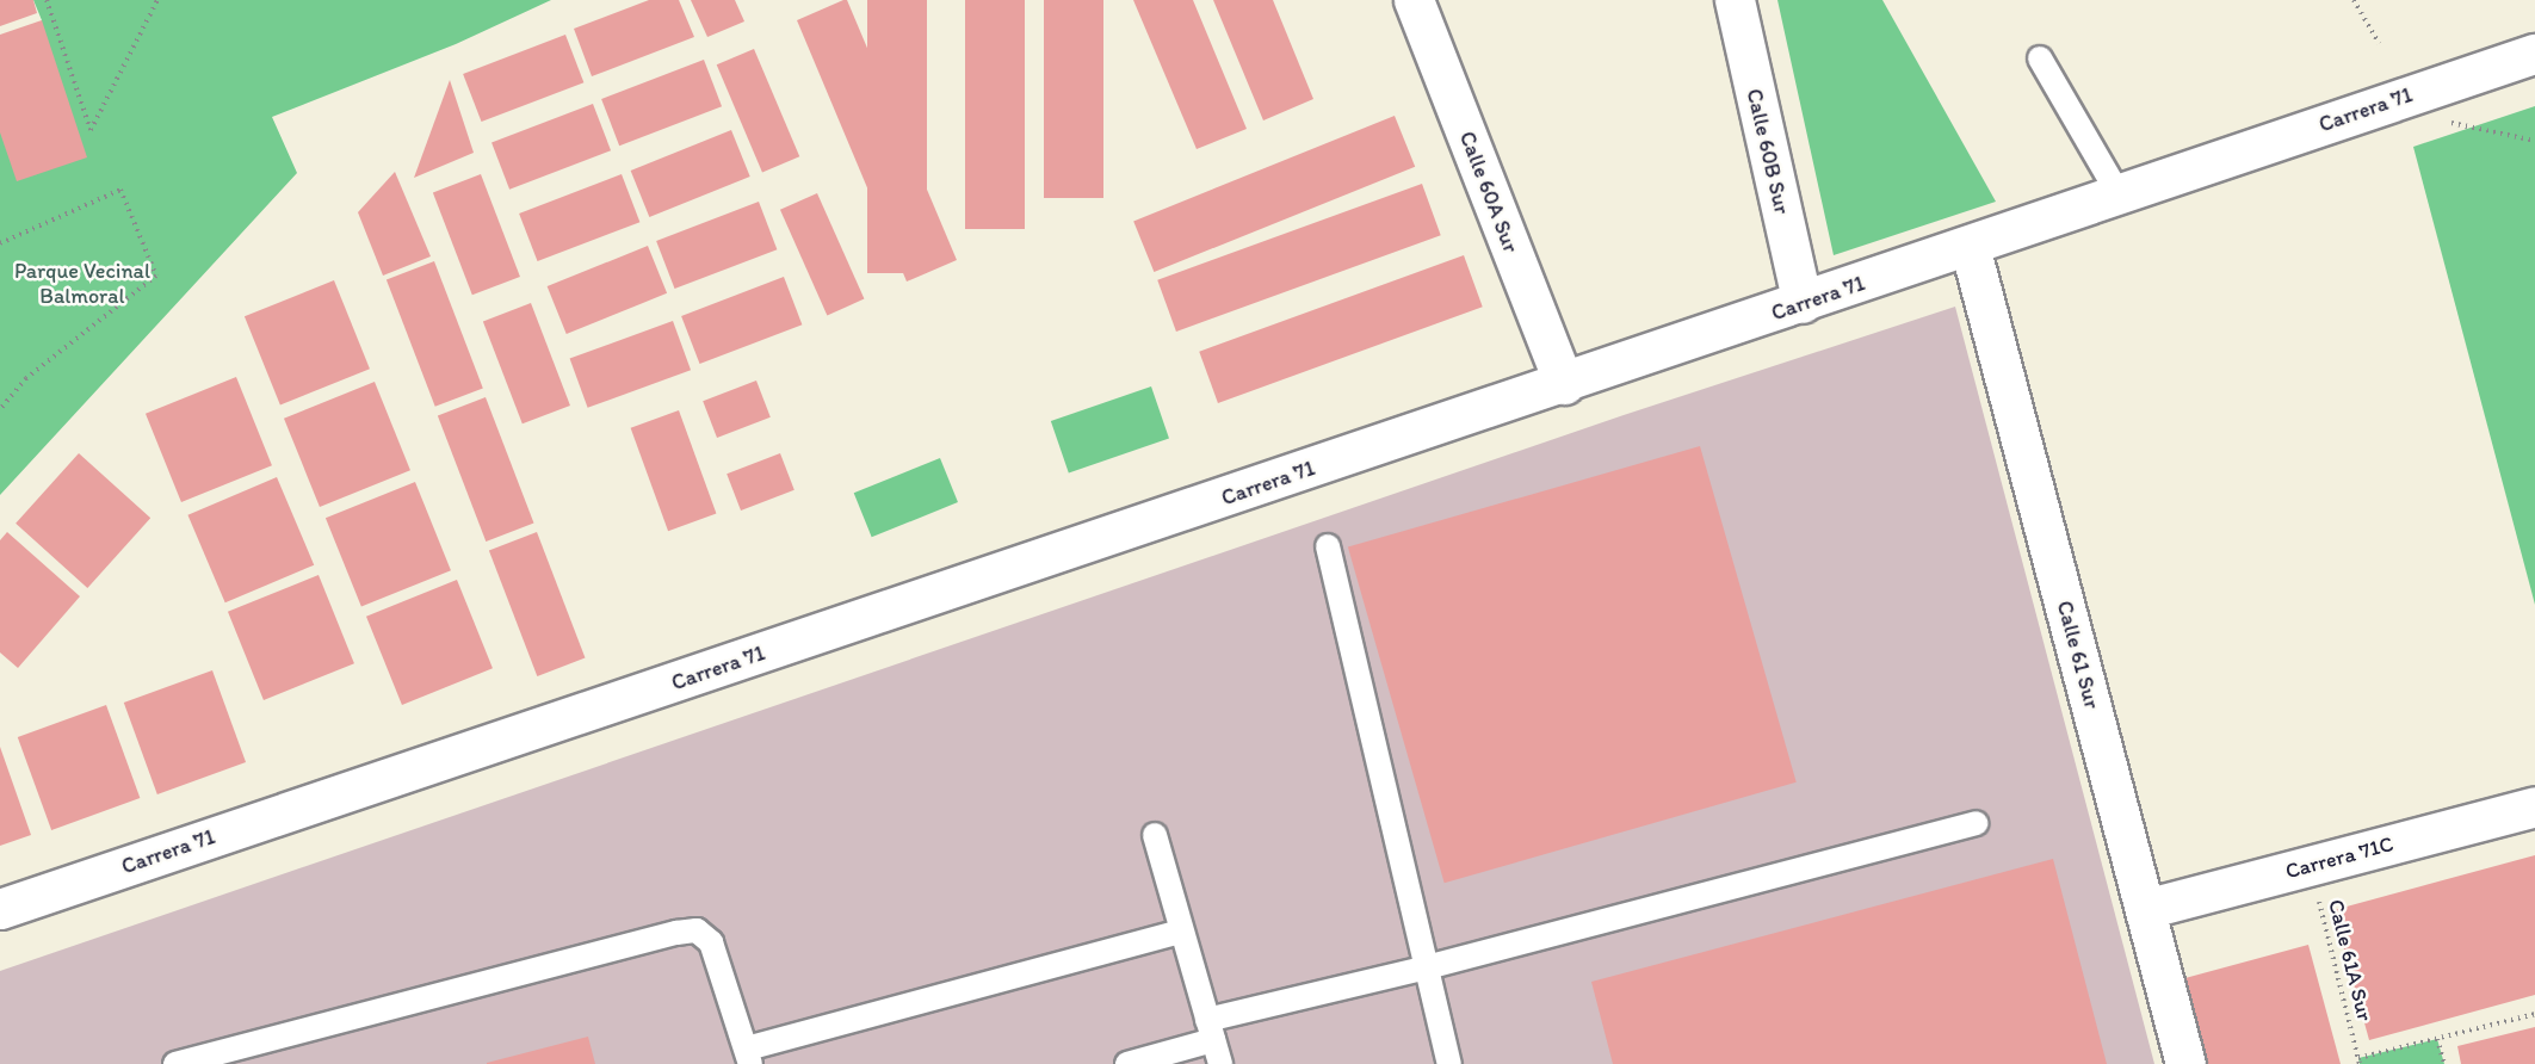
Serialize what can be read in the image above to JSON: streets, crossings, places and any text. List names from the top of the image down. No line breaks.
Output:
{"streets":{"street":["Carrera 71","Calle 60B Sur","Calle 60A Sur","Calle 61 Sur","Carrera 71C"],"path":["Calle 61A Sur"]},"crossings":[["Carrera 71","Calle 60B Sur"],["Carrera 71","Calle 60A Sur"],["Carrera 71","Calle 61 Sur"],["Calle 61 Sur","Carrera 71C"],["Carrera 71C","Calle 61A Sur"]],"parks":["Parque Vecinal Balmoral"]}
